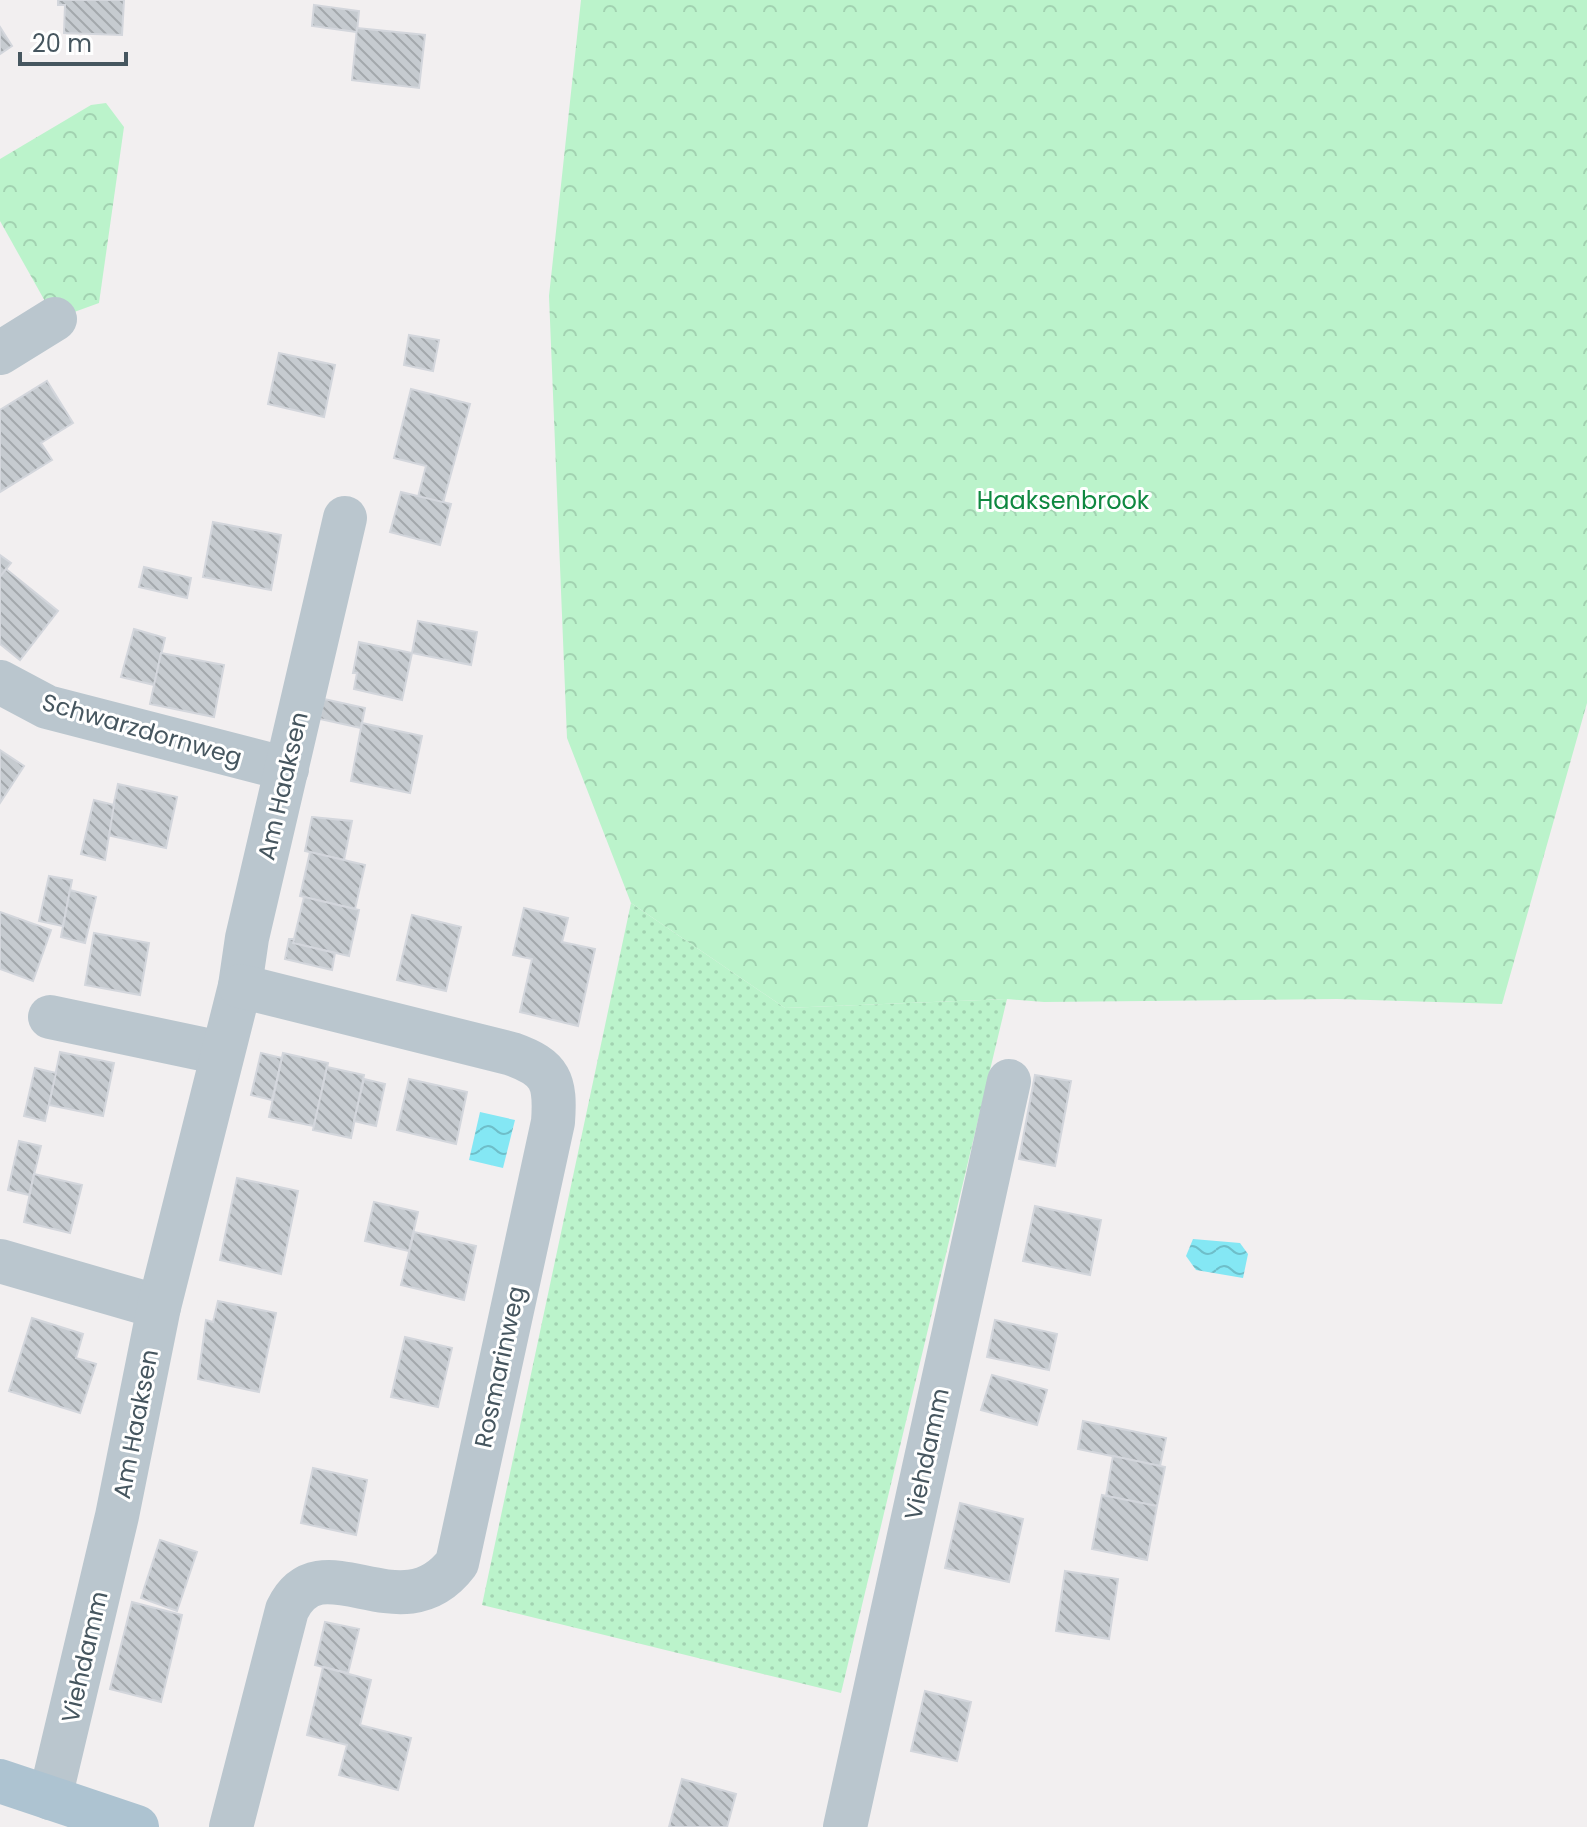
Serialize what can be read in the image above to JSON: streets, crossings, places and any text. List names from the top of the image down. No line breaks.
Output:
{"streets":{"street":["Schwarzdornweg","Am Haaksen","Rosmarinweg","Viehdamm"]},"crossings":[["Schwarzdornweg","Am Haaksen"],["Am Haaksen","Rosmarinweg"],["Am Haaksen","Viehdamm"]],"parks":["Haaksenbrook"],"scale_bar":"20 m"}
